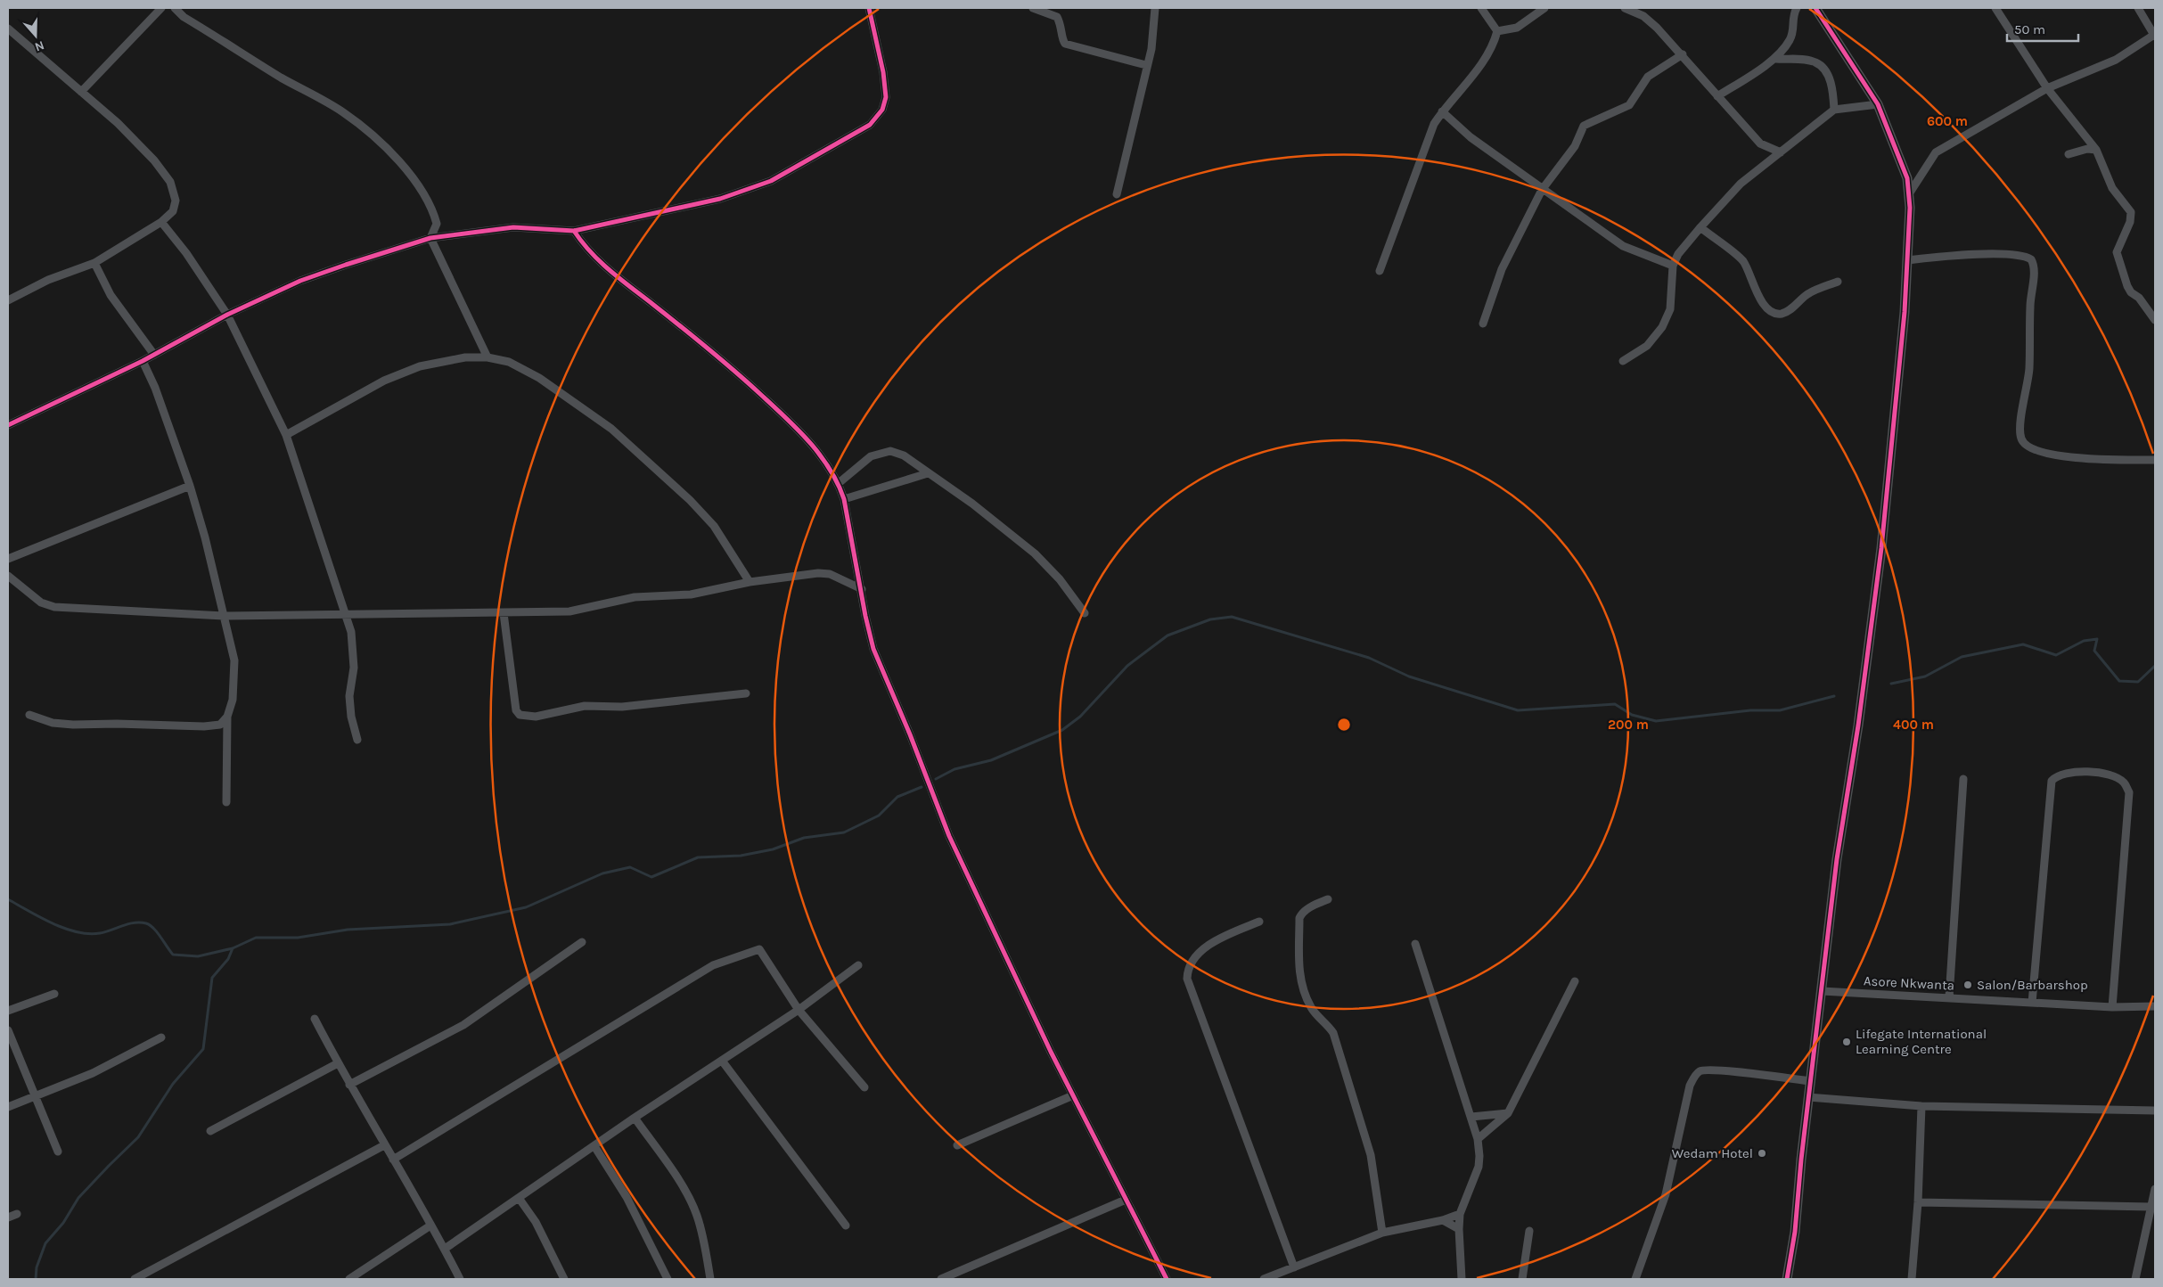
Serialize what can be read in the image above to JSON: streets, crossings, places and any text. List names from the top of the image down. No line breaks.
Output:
{"streets":{"street":["Asore Nkwanta"]},"places":["Salon/Barbarshop","Lifegate International Learning Centre","Wedam Hotel"],"scale_bar":"50 m","north":"bottom","rings":["600 m","200 m","400 m"]}
